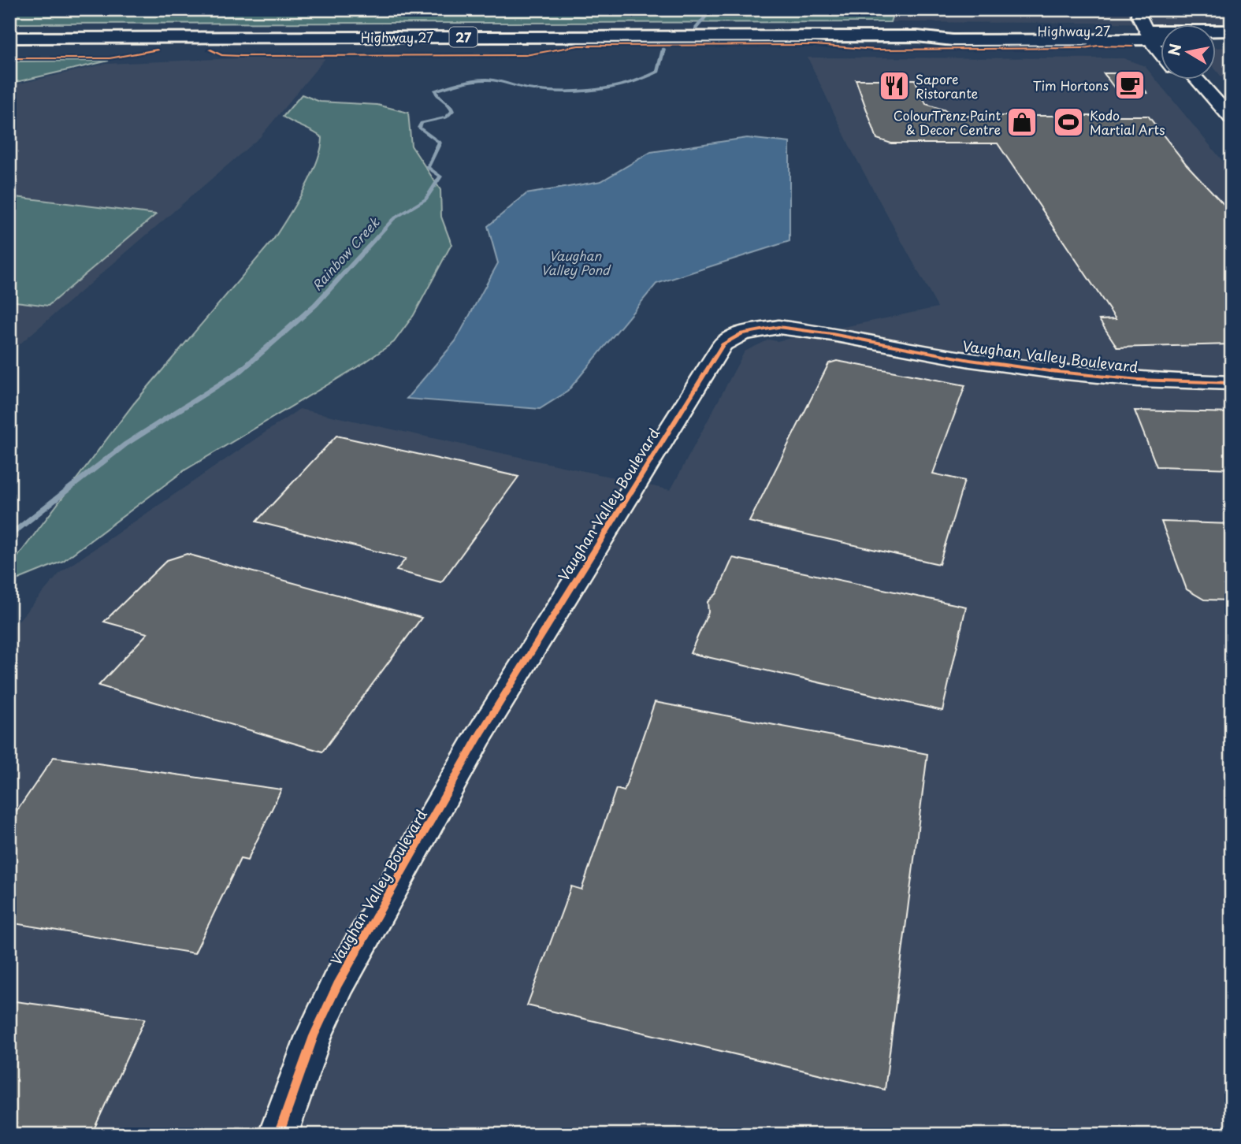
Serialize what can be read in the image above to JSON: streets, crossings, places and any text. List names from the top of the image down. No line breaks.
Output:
{"streets":{"main road":["Highway 27","27"],"street":["Vaughan Valley Boulevard"]},"water":["Rainbow Creek","Vaughan Valley Pond"],"places":{"cafe":["Tim Hortons"],"restaurant":["Sapore Ristorante"],"shop":["ColourTrenz Paint & Decor Centre"],"sports":["Kodo Martial Arts"]},"north":"left"}
